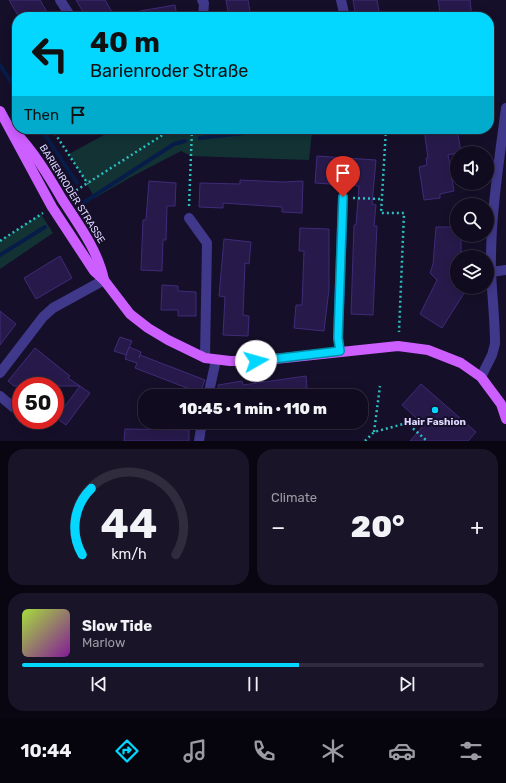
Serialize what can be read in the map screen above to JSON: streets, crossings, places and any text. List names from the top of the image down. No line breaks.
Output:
{"streets":{"main road":["BARIENRODER STRASSE"]},"places":["Hair Fashion"],"page":{"turn":["40 m","Barienroder Straße"],"then":"Then","limit":"50","trip":"10:45 · 1 min · 110 m","tile":"Climate","heat":["−","20°","+"],"song":["Slow Tide","Marlow"],"tabs":"10:44","gauge":["44","km/h"]}}
